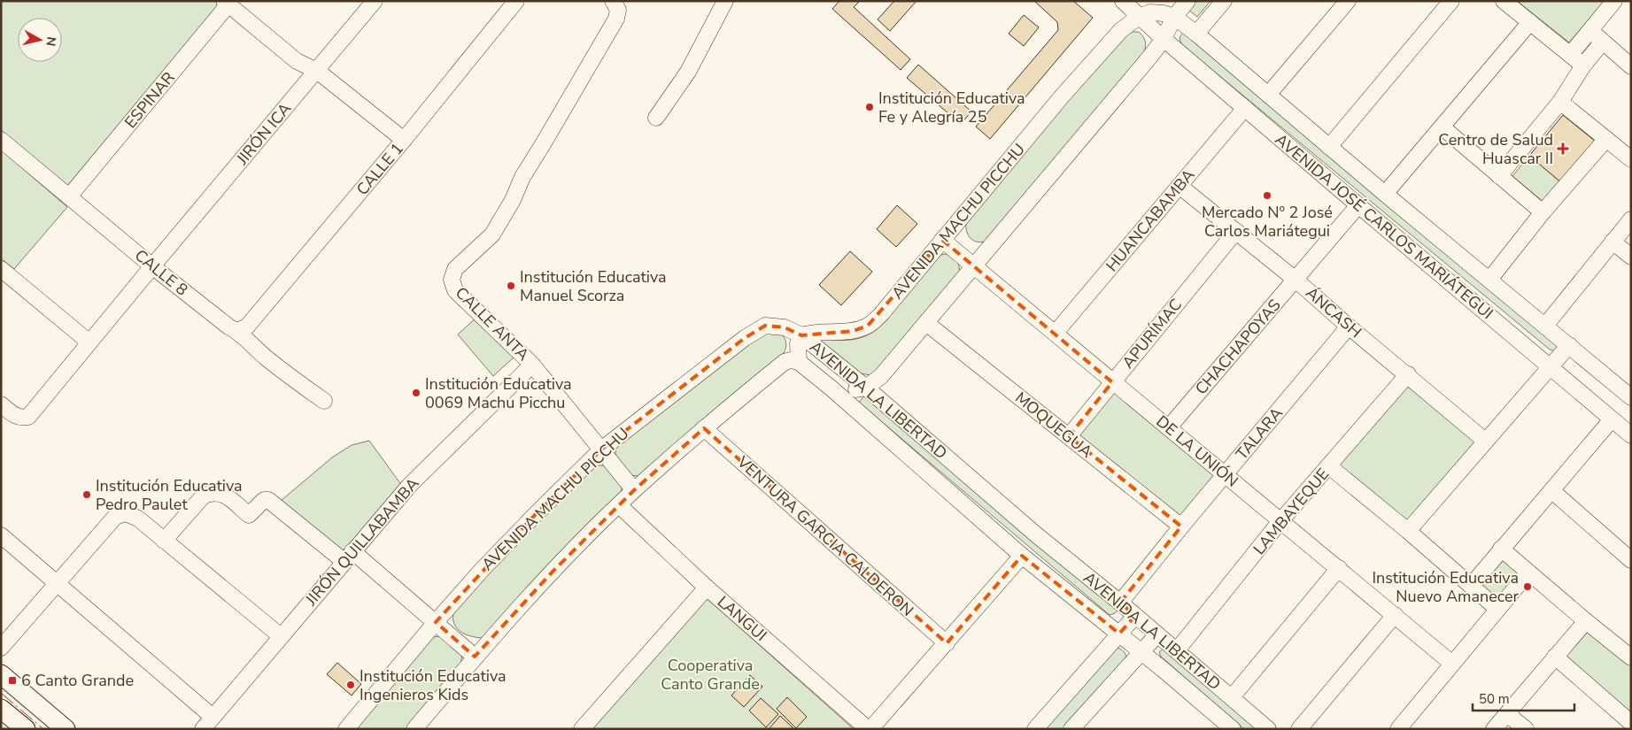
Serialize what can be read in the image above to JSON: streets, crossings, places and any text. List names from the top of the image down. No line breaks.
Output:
{"streets":{"street":["ESPINAR","JIRÓN ICA","CALLE 1","HUANCABAMBA","AVENIDA MACHU PICCHU","AVENIDA JOSÉ CARLOS MARIÁTEGUI","CALLE 8","ÁNCASH","CALLE ANTA","APURÍMAC","CHACHAPOYAS","AVENIDA LA LIBERTAD","MOQUEGUA","TALARA","DE LA UNIÓN","LAMBAYEQUE","VENTURA GARCIA CALDERON","JIRÓN QUILLABAMBA","LANGUI"]},"crossings":[["ESPINAR","CALLE 8"],["JIRÓN ICA","CALLE 8"],["CALLE 1","CALLE 8"],["HUANCABAMBA","AVENIDA JOSÉ CARLOS MARIÁTEGUI"],["HUANCABAMBA","ÁNCASH"],["HUANCABAMBA","DE LA UNIÓN"],["AVENIDA MACHU PICCHU","AVENIDA JOSÉ CARLOS MARIÁTEGUI"],["AVENIDA MACHU PICCHU","CALLE ANTA"],["AVENIDA MACHU PICCHU","AVENIDA LA LIBERTAD"],["AVENIDA MACHU PICCHU","DE LA UNIÓN"],["AVENIDA JOSÉ CARLOS MARIÁTEGUI","CHACHAPOYAS"],["ÁNCASH","APURÍMAC"],["ÁNCASH","CHACHAPOYAS"],["ÁNCASH","TALARA"],["ÁNCASH","LAMBAYEQUE"],["CALLE ANTA","JIRÓN QUILLABAMBA"],["APURÍMAC","MOQUEGUA"],["APURÍMAC","DE LA UNIÓN"],["CHACHAPOYAS","DE LA UNIÓN"],["AVENIDA LA LIBERTAD","TALARA"],["AVENIDA LA LIBERTAD","LAMBAYEQUE"],["MOQUEGUA","TALARA"],["TALARA","DE LA UNIÓN"],["DE LA UNIÓN","LAMBAYEQUE"]],"parks":["Cooperativa Canto Grande"],"places":{"other":["Institución Educativa Fe y Alegría 25","Mercado Nº 2 José Carlos Mariátegui","Institución Educativa Manuel Scorza","Institución Educativa 0069 Machu Picchu","Institución Educativa Pedro Paulet","Institución Educativa Nuevo Amanecer","Institución Educativa Ingenieros Kids"],"health":["Centro de Salud Huascar II"],"transit":["6 Canto Grande"]},"scale_bar":"50 m","north":"right"}
